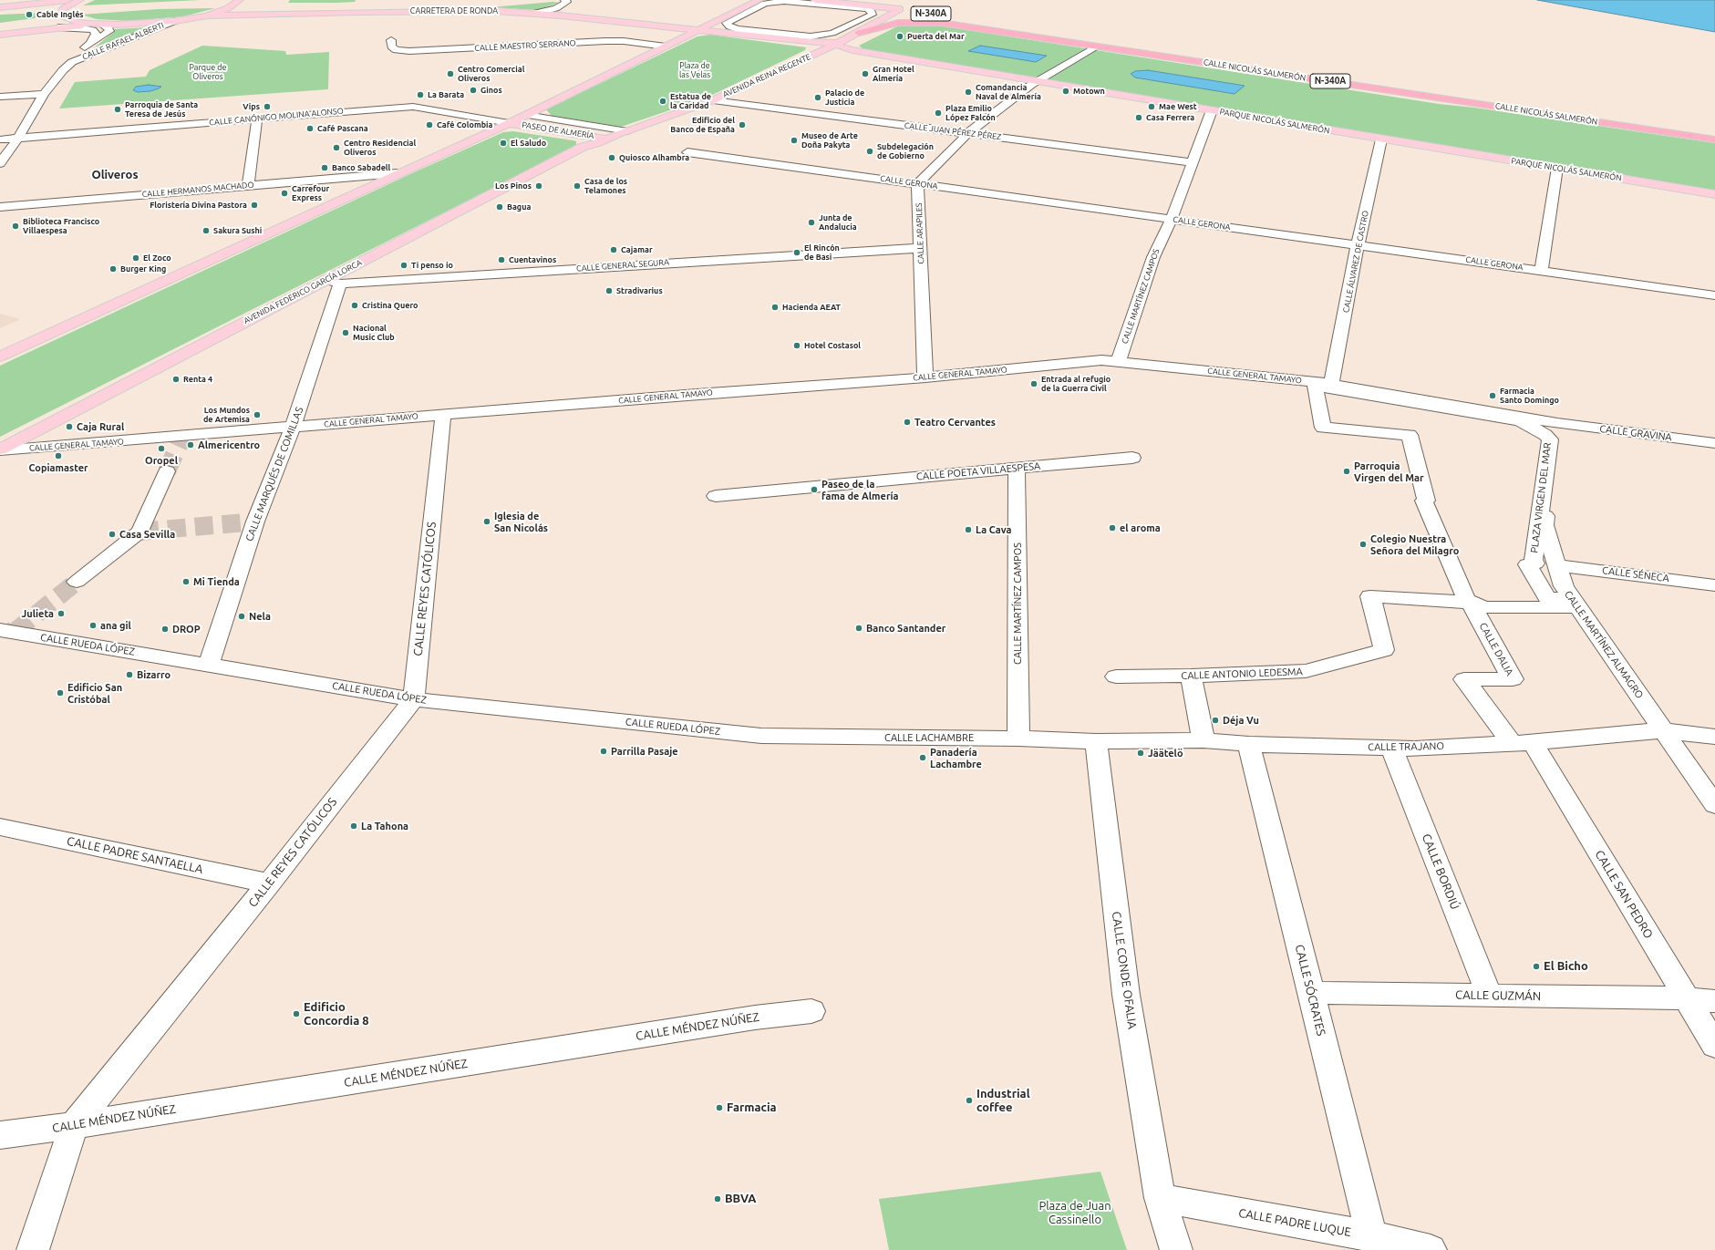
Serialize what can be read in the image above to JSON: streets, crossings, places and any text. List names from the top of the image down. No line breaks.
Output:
{"streets":{"highway":["N-340A","CALLE NICOLÁS SALMERÓN"],"main road":["CARRETERA DE RONDA","AVENIDA REINA REGENTE","PARQUE NICOLÁS SALMERÓN","PASEO DE ALMERÍA","AVENIDA FEDERICO GARCÍA LORCA"],"street":["CALLE RAFAEL ALBERTI","CALLE MAESTRO SERRANO","CALLE CANÓNIGO MOLINA ALONSO","CALLE JUAN PÉREZ PÉREZ","CALLE GERONA","CALLE HERMANOS MACHADO","CALLE ARAPILES","CALLE ÁLVAREZ DE CASTRO","CALLE GENERAL SEGURA","CALLE MARTÍNEZ CAMPOS","CALLE GENERAL TAMAYO","CALLE GRAVINA","CALLE POETA VILLAESPESA","CALLE MARQUÉS DE COMILLAS","PLAZA VIRGEN DEL MAR","CALLE SÉNECA","CALLE REYES CATÓLICOS","CALLE RUEDA LÓPEZ","CALLE MARTÍNEZ ALMAGRO","CALLE DALIA","CALLE ANTONIO LEDESMA","CALLE LACHAMBRE","CALLE TRAJANO","CALLE PADRE SANTAELLA","CALLE BORDIÚ","CALLE SAN PEDRO","CALLE CONDE OFALIA","CALLE SÓCRATES","CALLE GUZMÁN","CALLE MÉNDEZ NÚÑEZ","CALLE PADRE LUQUE"]},"crossings":[["CARRETERA DE RONDA","AVENIDA REINA REGENTE"],["CARRETERA DE RONDA","PARQUE NICOLÁS SALMERÓN"],["CALLE RAFAEL ALBERTI","CALLE CANÓNIGO MOLINA ALONSO"],["CALLE NICOLÁS SALMERÓN","AVENIDA REINA REGENTE"],["AVENIDA REINA REGENTE","PARQUE NICOLÁS SALMERÓN"],["AVENIDA REINA REGENTE","PASEO DE ALMERÍA"],["AVENIDA REINA REGENTE","CALLE JUAN PÉREZ PÉREZ"],["AVENIDA REINA REGENTE","AVENIDA FEDERICO GARCÍA LORCA"],["CALLE CANÓNIGO MOLINA ALONSO","PASEO DE ALMERÍA"],["PARQUE NICOLÁS SALMERÓN","CALLE ÁLVAREZ DE CASTRO"],["PARQUE NICOLÁS SALMERÓN","CALLE MARTÍNEZ CAMPOS"],["PASEO DE ALMERÍA","AVENIDA FEDERICO GARCÍA LORCA"],["CALLE JUAN PÉREZ PÉREZ","CALLE MARTÍNEZ CAMPOS"],["CALLE GERONA","CALLE ARAPILES"],["CALLE GERONA","CALLE ÁLVAREZ DE CASTRO"],["CALLE GERONA","CALLE MARTÍNEZ CAMPOS"],["CALLE ARAPILES","CALLE GENERAL SEGURA"],["CALLE ARAPILES","CALLE GENERAL TAMAYO"],["CALLE ÁLVAREZ DE CASTRO","CALLE GENERAL TAMAYO"],["CALLE GENERAL SEGURA","AVENIDA FEDERICO GARCÍA LORCA"],["CALLE GENERAL SEGURA","CALLE MARQUÉS DE COMILLAS"],["AVENIDA FEDERICO GARCÍA LORCA","CALLE GENERAL TAMAYO"],["AVENIDA FEDERICO GARCÍA LORCA","CALLE MARQUÉS DE COMILLAS"],["CALLE MARTÍNEZ CAMPOS","CALLE GENERAL TAMAYO"],["CALLE MARTÍNEZ CAMPOS","CALLE POETA VILLAESPESA"],["CALLE MARTÍNEZ CAMPOS","CALLE LACHAMBRE"],["CALLE GENERAL TAMAYO","CALLE MARQUÉS DE COMILLAS"],["CALLE GENERAL TAMAYO","CALLE REYES CATÓLICOS"],["CALLE GRAVINA","CALLE MARTÍNEZ ALMAGRO"],["CALLE MARQUÉS DE COMILLAS","CALLE RUEDA LÓPEZ"],["PLAZA VIRGEN DEL MAR","CALLE DALIA"],["PLAZA VIRGEN DEL MAR","CALLE ANTONIO LEDESMA"],["CALLE SÉNECA","CALLE MARTÍNEZ ALMAGRO"],["CALLE REYES CATÓLICOS","CALLE RUEDA LÓPEZ"],["CALLE REYES CATÓLICOS","CALLE PADRE SANTAELLA"],["CALLE REYES CATÓLICOS","CALLE MÉNDEZ NÚÑEZ"],["CALLE RUEDA LÓPEZ","CALLE LACHAMBRE"],["CALLE MARTÍNEZ ALMAGRO","CALLE TRAJANO"],["CALLE DALIA","CALLE ANTONIO LEDESMA"],["CALLE DALIA","CALLE TRAJANO"],["CALLE DALIA","CALLE SAN PEDRO"],["CALLE LACHAMBRE","CALLE TRAJANO"],["CALLE LACHAMBRE","CALLE CONDE OFALIA"],["CALLE TRAJANO","CALLE BORDIÚ"],["CALLE TRAJANO","CALLE SAN PEDRO"],["CALLE TRAJANO","CALLE CONDE OFALIA"],["CALLE TRAJANO","CALLE SÓCRATES"],["CALLE BORDIÚ","CALLE GUZMÁN"],["CALLE SAN PEDRO","CALLE GUZMÁN"],["CALLE CONDE OFALIA","CALLE PADRE LUQUE"],["CALLE SÓCRATES","CALLE GUZMÁN"],["CALLE SÓCRATES","CALLE PADRE LUQUE"]],"districts":["Oliveros"],"parks":["Plaza de las Velas","Parque de Oliveros","Plaza de Juan Cassinello"],"places":["Cable Inglés","Puerta del Mar","Centro Comercial Oliveros","Gran Hotel Almería","Ginos","Motown","Comandancia Naval de Almería","La Barata","Palacio de Justicia","Estatua de la Caridad","Vips","Mae West","Parroquia de Santa Teresa de Jesús","Plaza Emilio López Falcón","Casa Ferrera","Café Colombia","Edificio del Banco de España","Café Pascana","Museo de Arte Doña Pakyta","El Saludo","Centro Residencial Oliveros","Subdelegación de Gobierno","Quiosco Alhambra","Banco Sabadell","Los Pinos","Casa de los Telamones","Carrefour Express","Floristería Divina Pastora","Bagua","Junta de Andalucía","Biblioteca Francisco Villaespesa","Sakura Sushi","Cajamar","El Rincón de Basi","El Zoco","Cuentavinos","Ti penso io","Burger King","Stradivarius","Cristina Quero","Hacienda AEAT","Nacional Music Club","Hotel Costasol","Renta 4","Entrada al refugio de la Guerra Civil","Farmacia Santo Domingo","Los Mundos de Artemisa","Teatro Cervantes","Caja Rural","Almericentro","Oropel","Copiamaster","Parroquia Virgen del Mar","Paseo de la fama de Almería","Iglesia de San Nicolás","el aroma","La Cava","Casa Sevilla","Colegio Nuestra Señora del Milagro","Mi Tienda","Julieta","Nela","ana gil","Banco Santander","DROP","Bizarro","Edificio San Cristóbal","Déja Vu","Parrilla Pasaje","Jäätelö","Panadería Lachambre","La Tahona","El Bicho","Edificio Concordia 8","Industrial coffee","Farmacia","BBVA"]}
